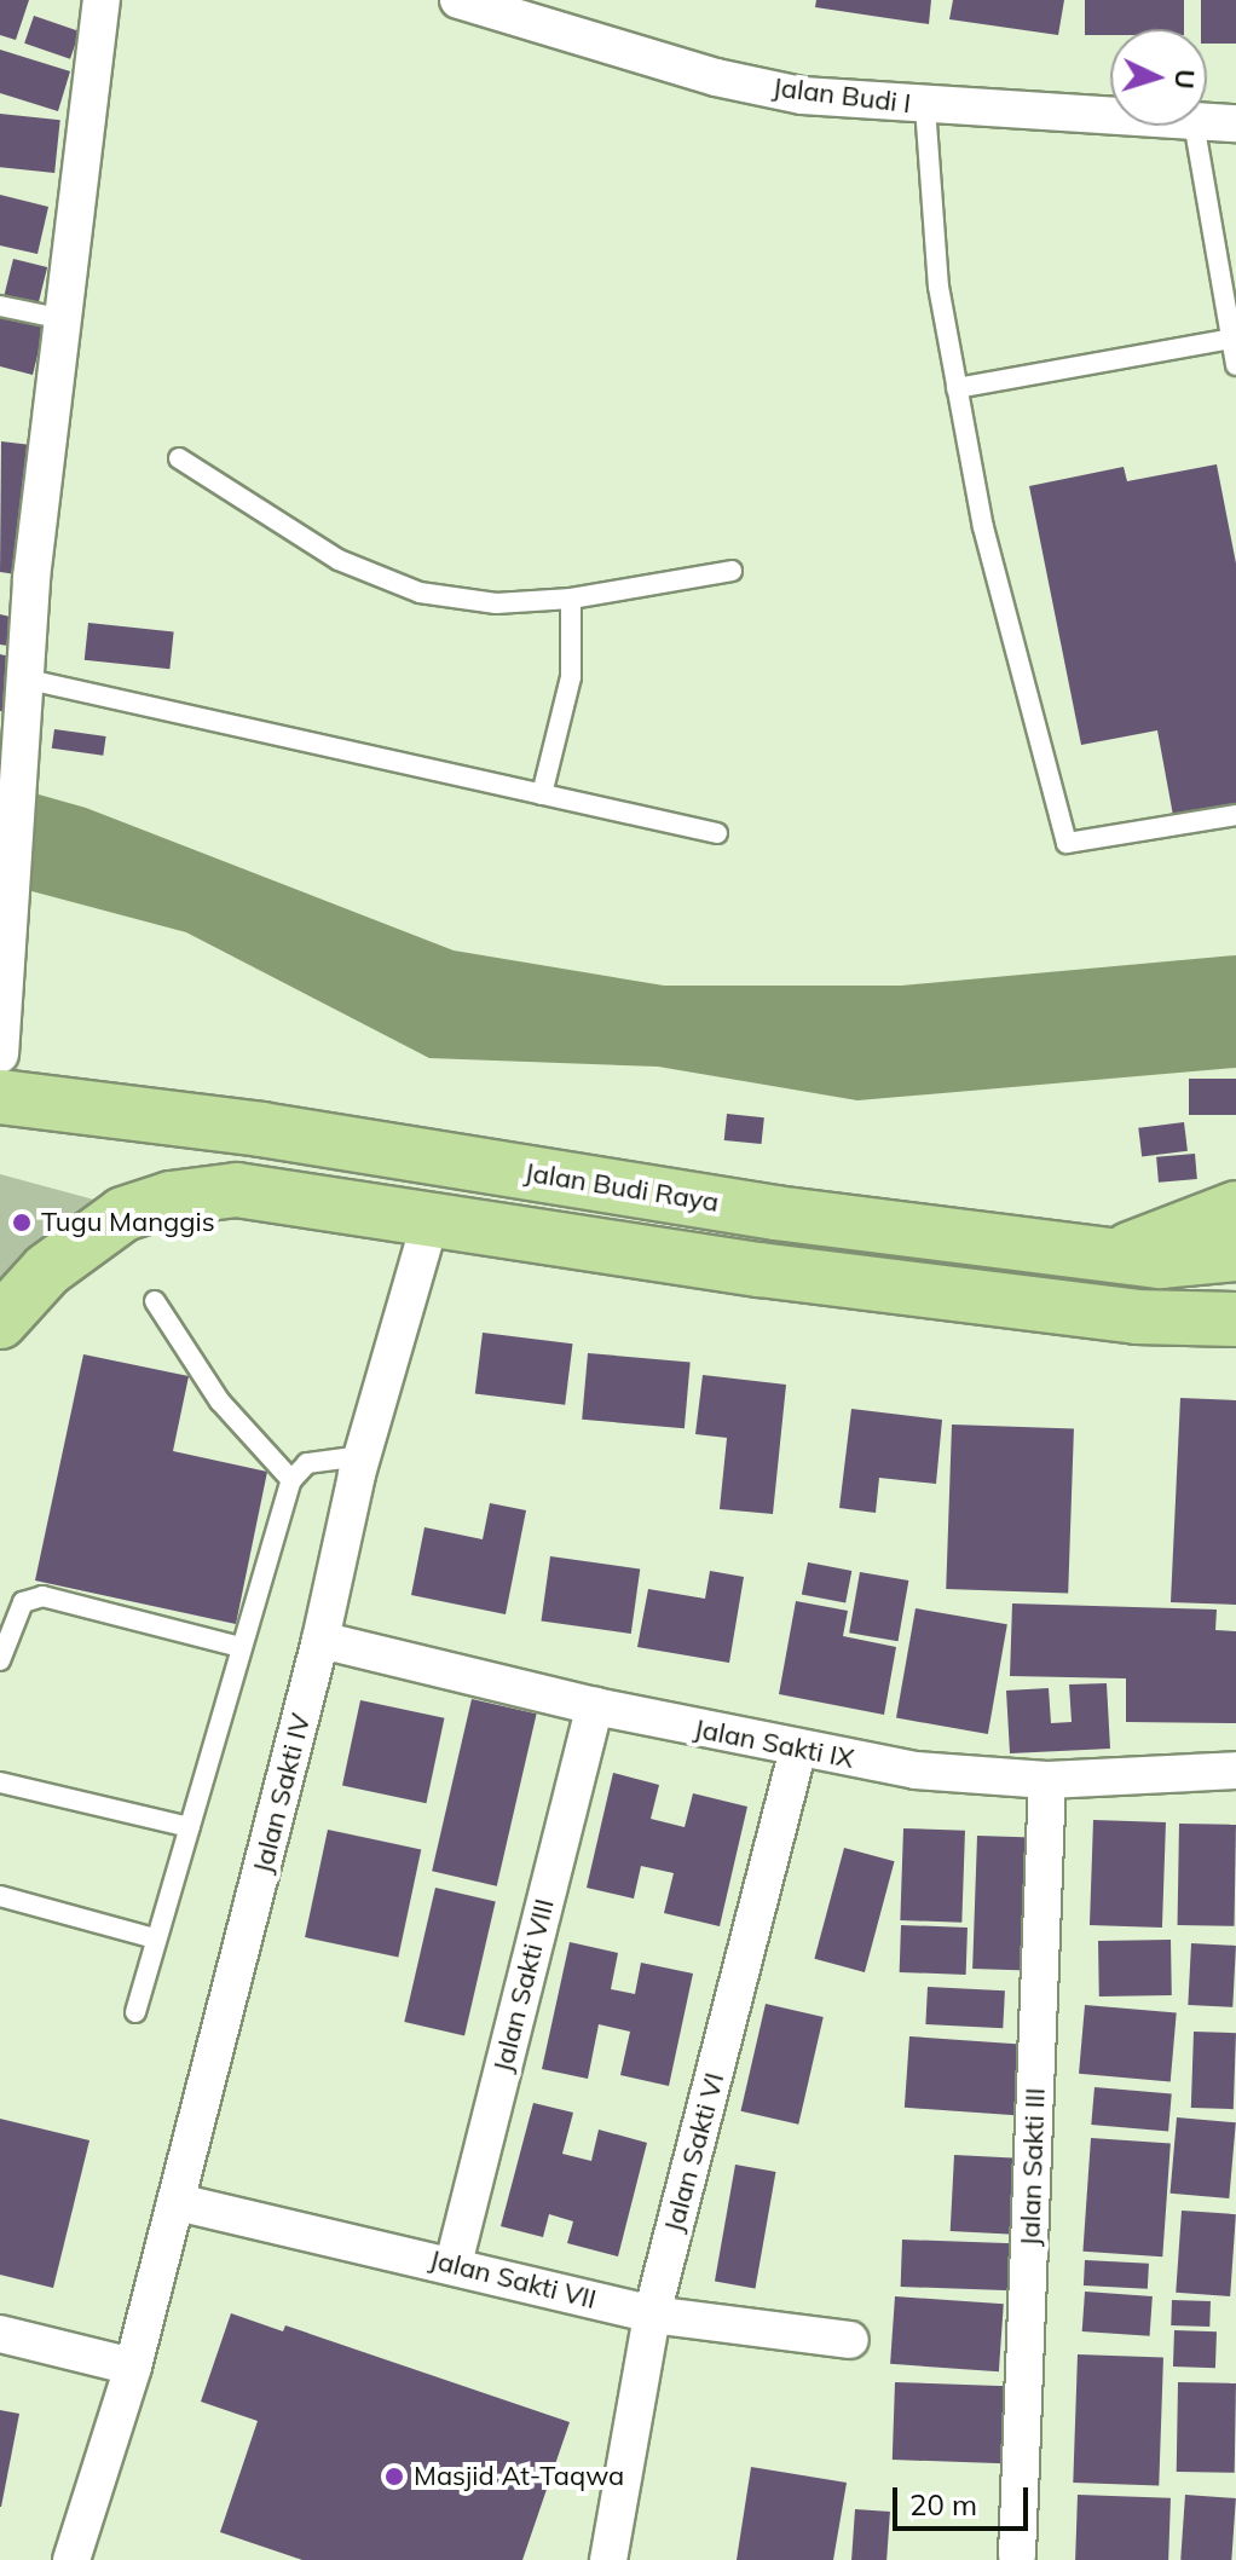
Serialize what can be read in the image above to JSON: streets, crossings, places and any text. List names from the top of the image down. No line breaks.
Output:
{"streets":{"main road":["Jalan Budi Raya"],"street":["Jalan Budi I","Jalan Sakti IX","Jalan Sakti IV","Jalan Sakti VIII","Jalan Sakti VI","Jalan Sakti III","Jalan Sakti VII"]},"crossings":[["Jalan Sakti IX","Jalan Sakti IV"],["Jalan Sakti IX","Jalan Sakti VIII"],["Jalan Sakti IX","Jalan Sakti VI"],["Jalan Sakti IX","Jalan Sakti III"],["Jalan Sakti IV","Jalan Sakti VII"],["Jalan Sakti VIII","Jalan Sakti VII"],["Jalan Sakti VI","Jalan Sakti VII"]],"places":["Tugu Manggis","Masjid At-Taqwa"],"scale_bar":"20 m","north":"right"}
